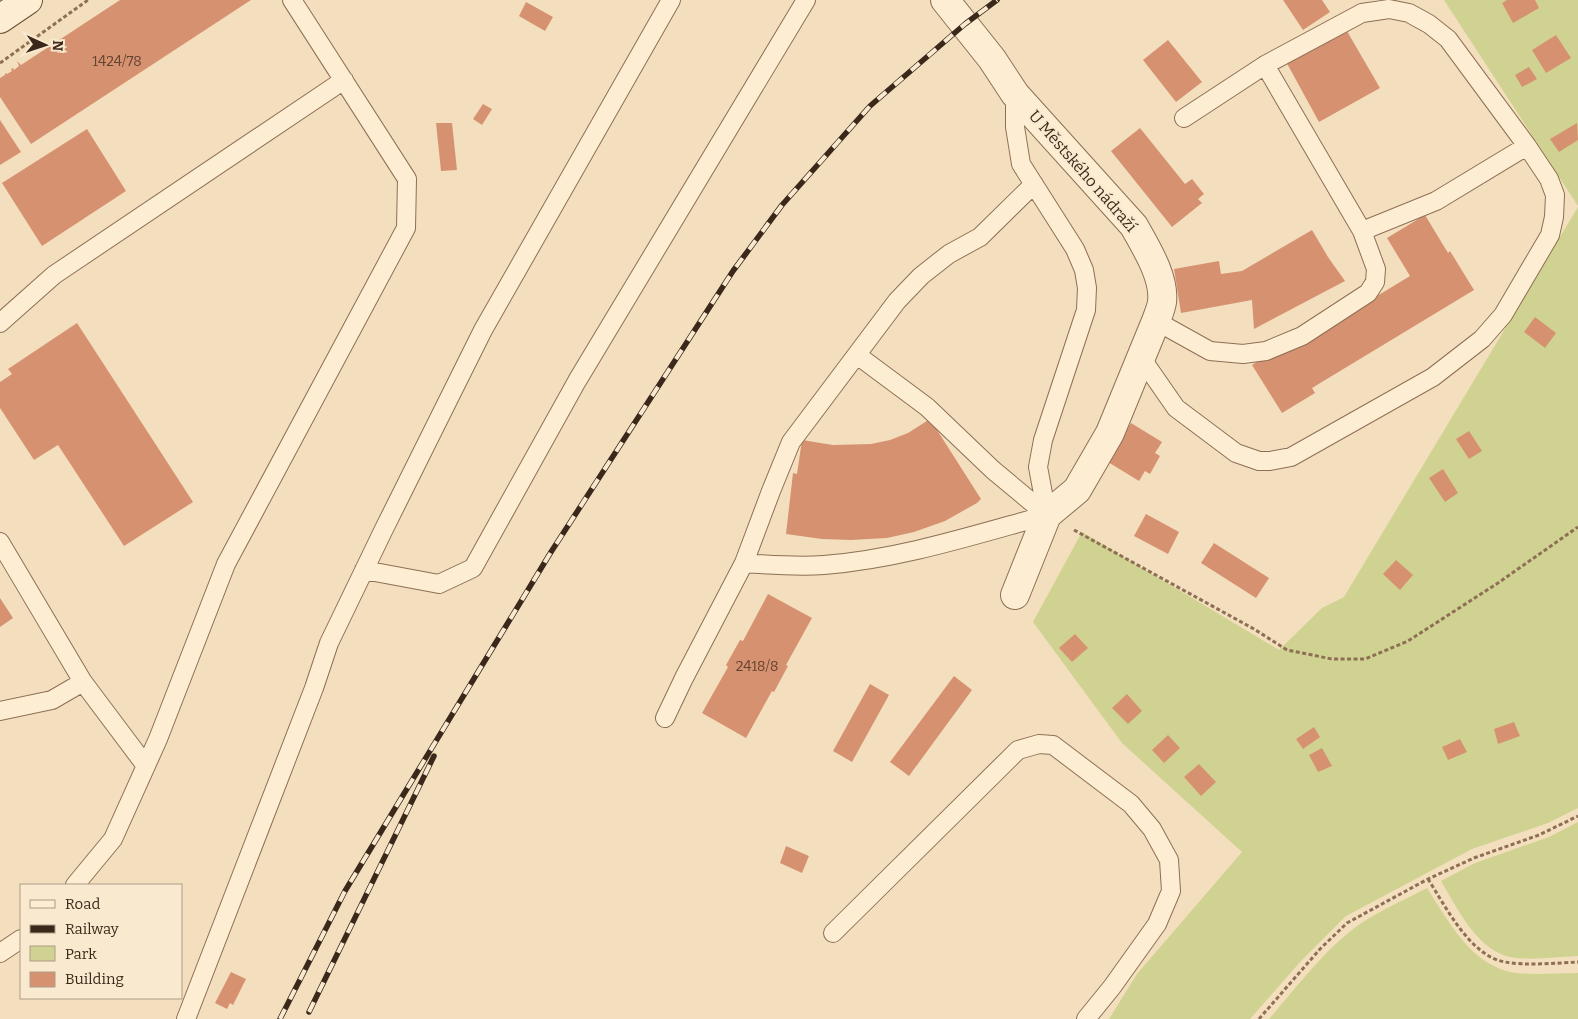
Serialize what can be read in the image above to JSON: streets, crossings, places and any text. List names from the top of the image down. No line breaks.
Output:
{"streets":{"street":["U Městského nádraží"]},"house_numbers":["1424/78","2418/8"],"legend":["Road","Railway","Park","Building"],"north":"right"}
